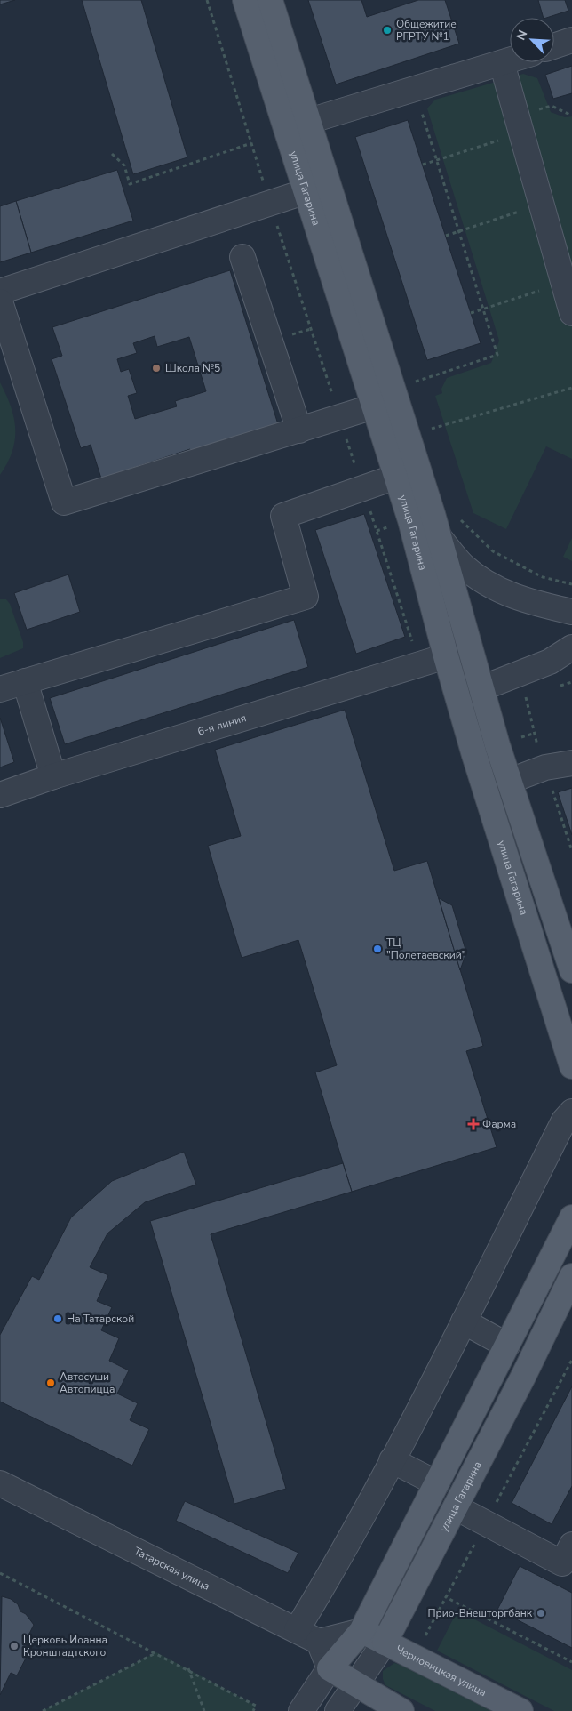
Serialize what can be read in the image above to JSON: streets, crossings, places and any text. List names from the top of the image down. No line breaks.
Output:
{"streets":{"main road":["улица Гагарина","Черновицкая улица"],"street":["6-я линия","Татарская улица"]},"crossings":[["улица Гагарина","6-я линия"],["улица Гагарина","Черновицкая улица"]],"places":{"other":["Общежитие РГРТУ №1","Школа №5","ТЦ \"Полетаевский\"","На Татарской","Автосуши Автопицца","Прио-Внешторгбанк","Церковь Иоанна Кронштадтского"],"health":["Фарма"]},"north":"top left"}
